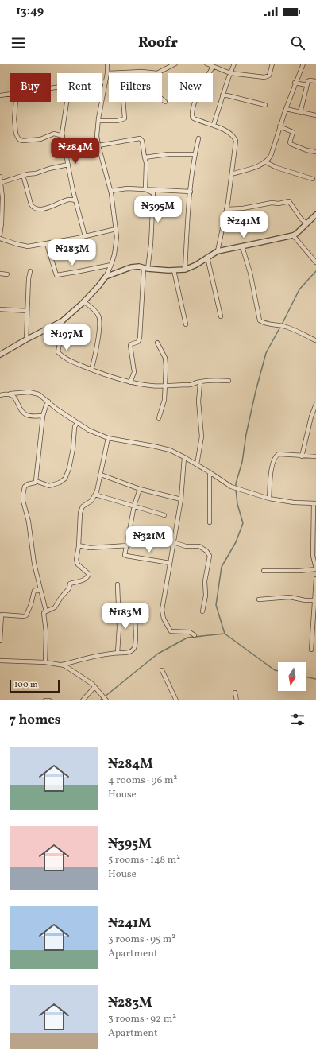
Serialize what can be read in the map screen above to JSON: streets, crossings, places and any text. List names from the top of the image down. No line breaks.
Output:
{"scale_bar":"100 m","north":"bottom","page":{"status":"13:49","header":"Roofr","chip":["Buy","Rent","Filters","New"],"price":["₦284M","₦395M","₦241M","₦283M","₦197M","₦321M","₦183M"],"scale":"100 m","heading":"7 homes","list":[{"name":"₦284M","note":"4 rooms · 96 m² · House"},{"name":"₦395M","note":"5 rooms · 148 m² · House"},{"name":"₦241M","note":"3 rooms · 95 m² · Apartment"},{"name":"₦283M","note":"3 rooms · 92 m² · Apartment"}]}}
